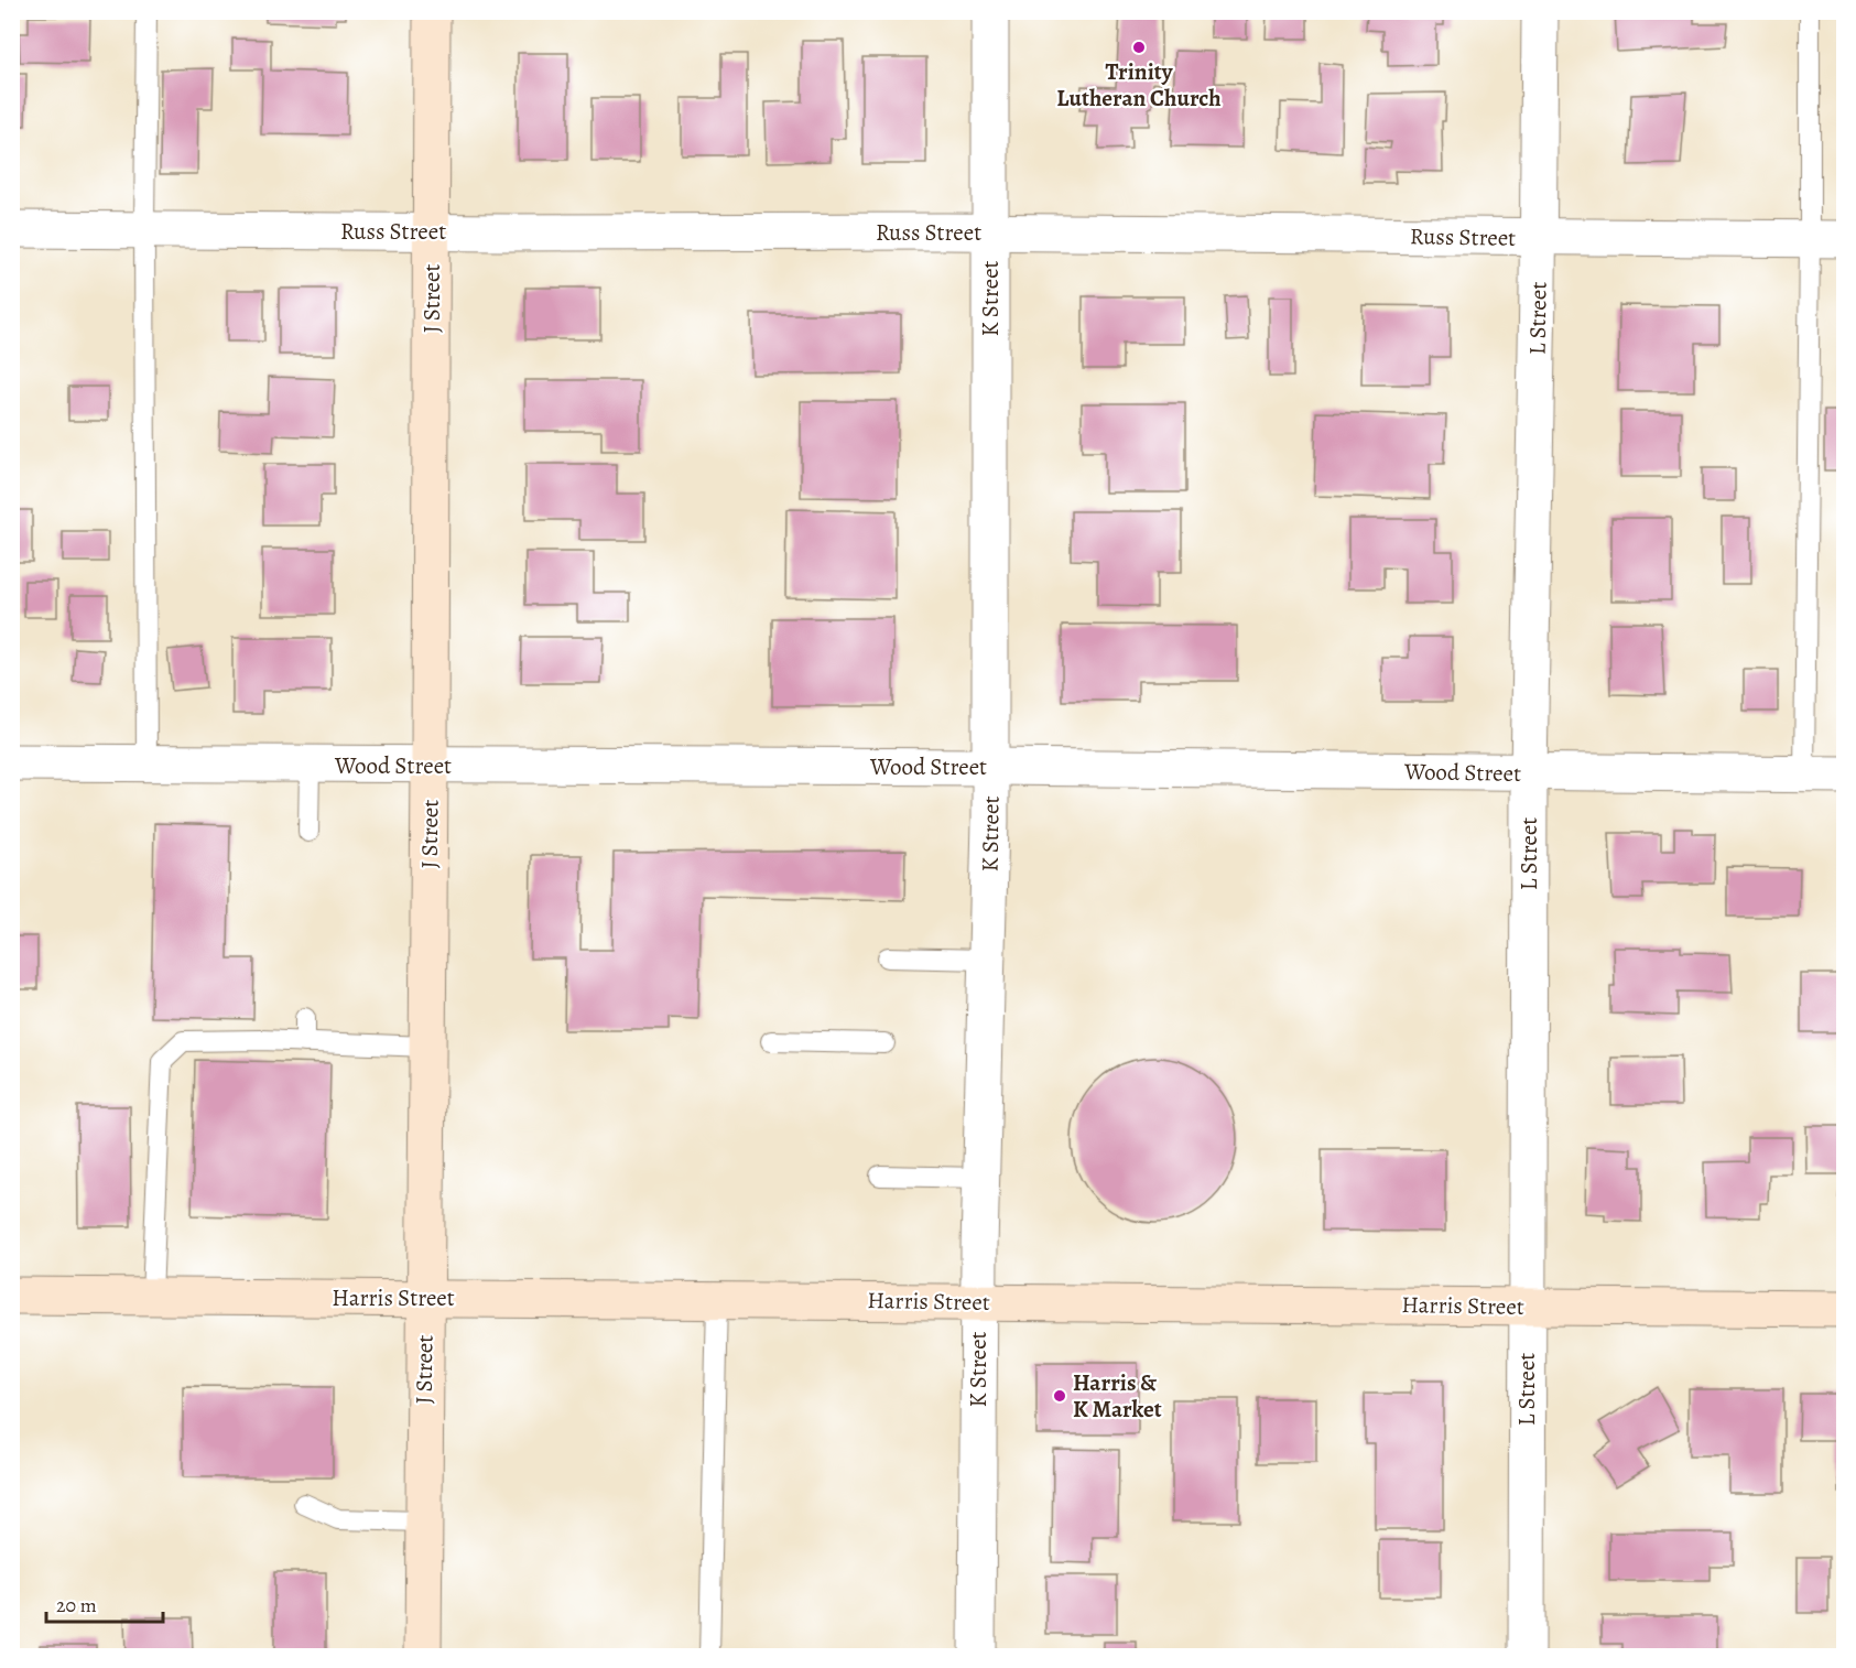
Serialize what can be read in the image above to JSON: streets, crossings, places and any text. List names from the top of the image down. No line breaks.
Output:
{"streets":{"main road":["J Street","Harris Street"],"street":["Russ Street","K Street","L Street","Wood Street"]},"crossings":[["Russ Street","J Street"],["Russ Street","K Street"],["Russ Street","L Street"],["J Street","Wood Street"],["J Street","Harris Street"],["K Street","Wood Street"],["K Street","Harris Street"],["L Street","Wood Street"],["L Street","Harris Street"]],"places":["Trinity Lutheran Church","Harris & K Market"],"scale_bar":"20 m"}
